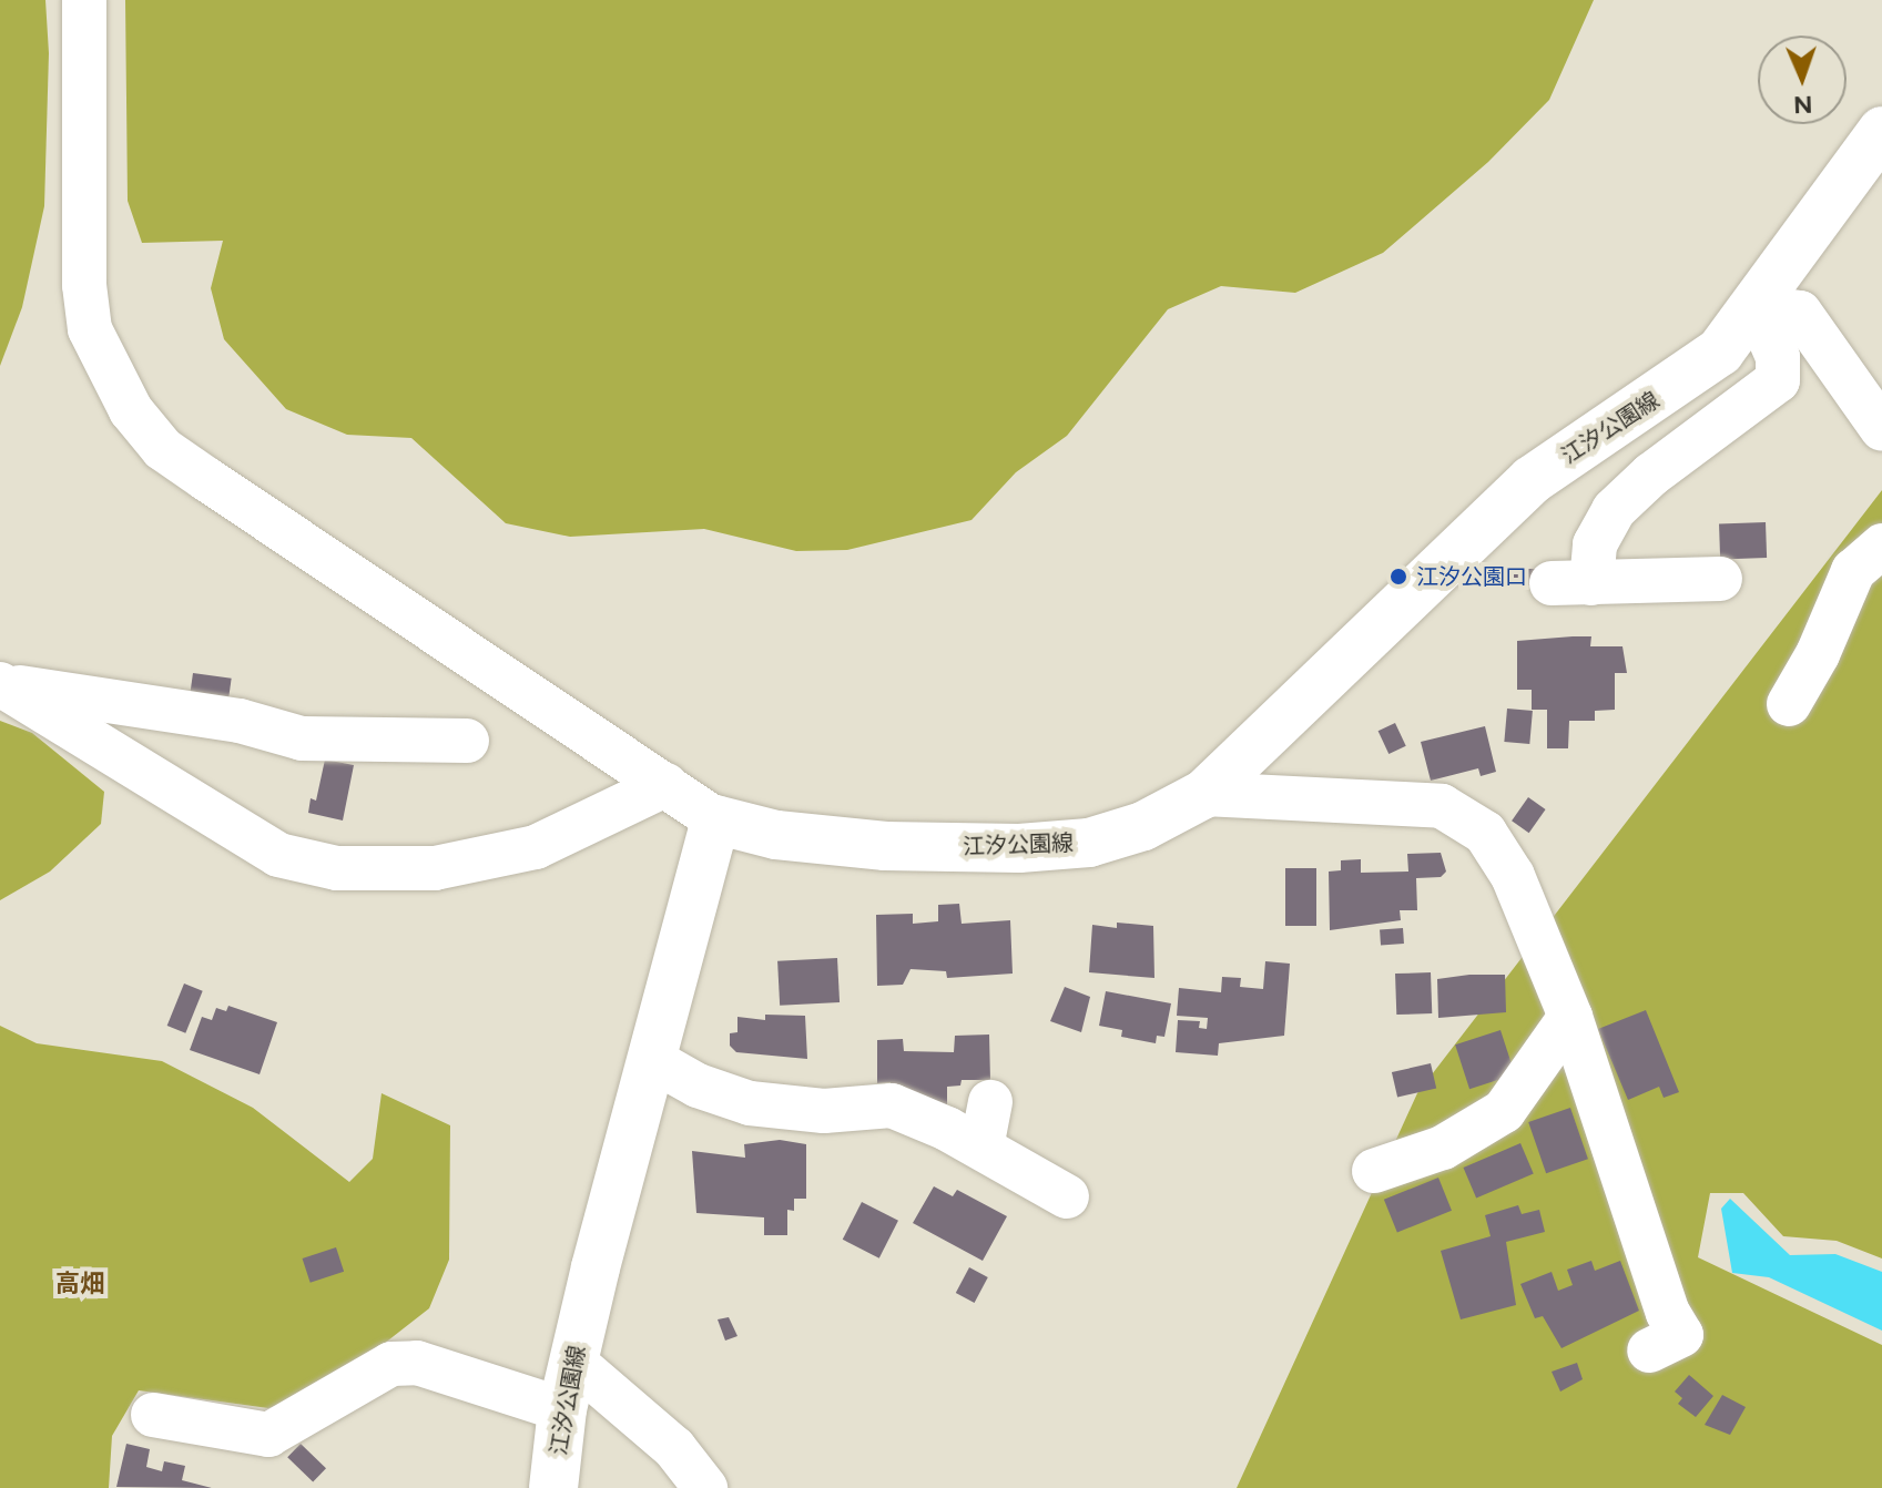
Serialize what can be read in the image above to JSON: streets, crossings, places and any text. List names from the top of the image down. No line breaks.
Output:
{"streets":{"main road":["江汐公園線"]},"districts":["高畑"],"places":["江汐公園口"],"north":"bottom"}
